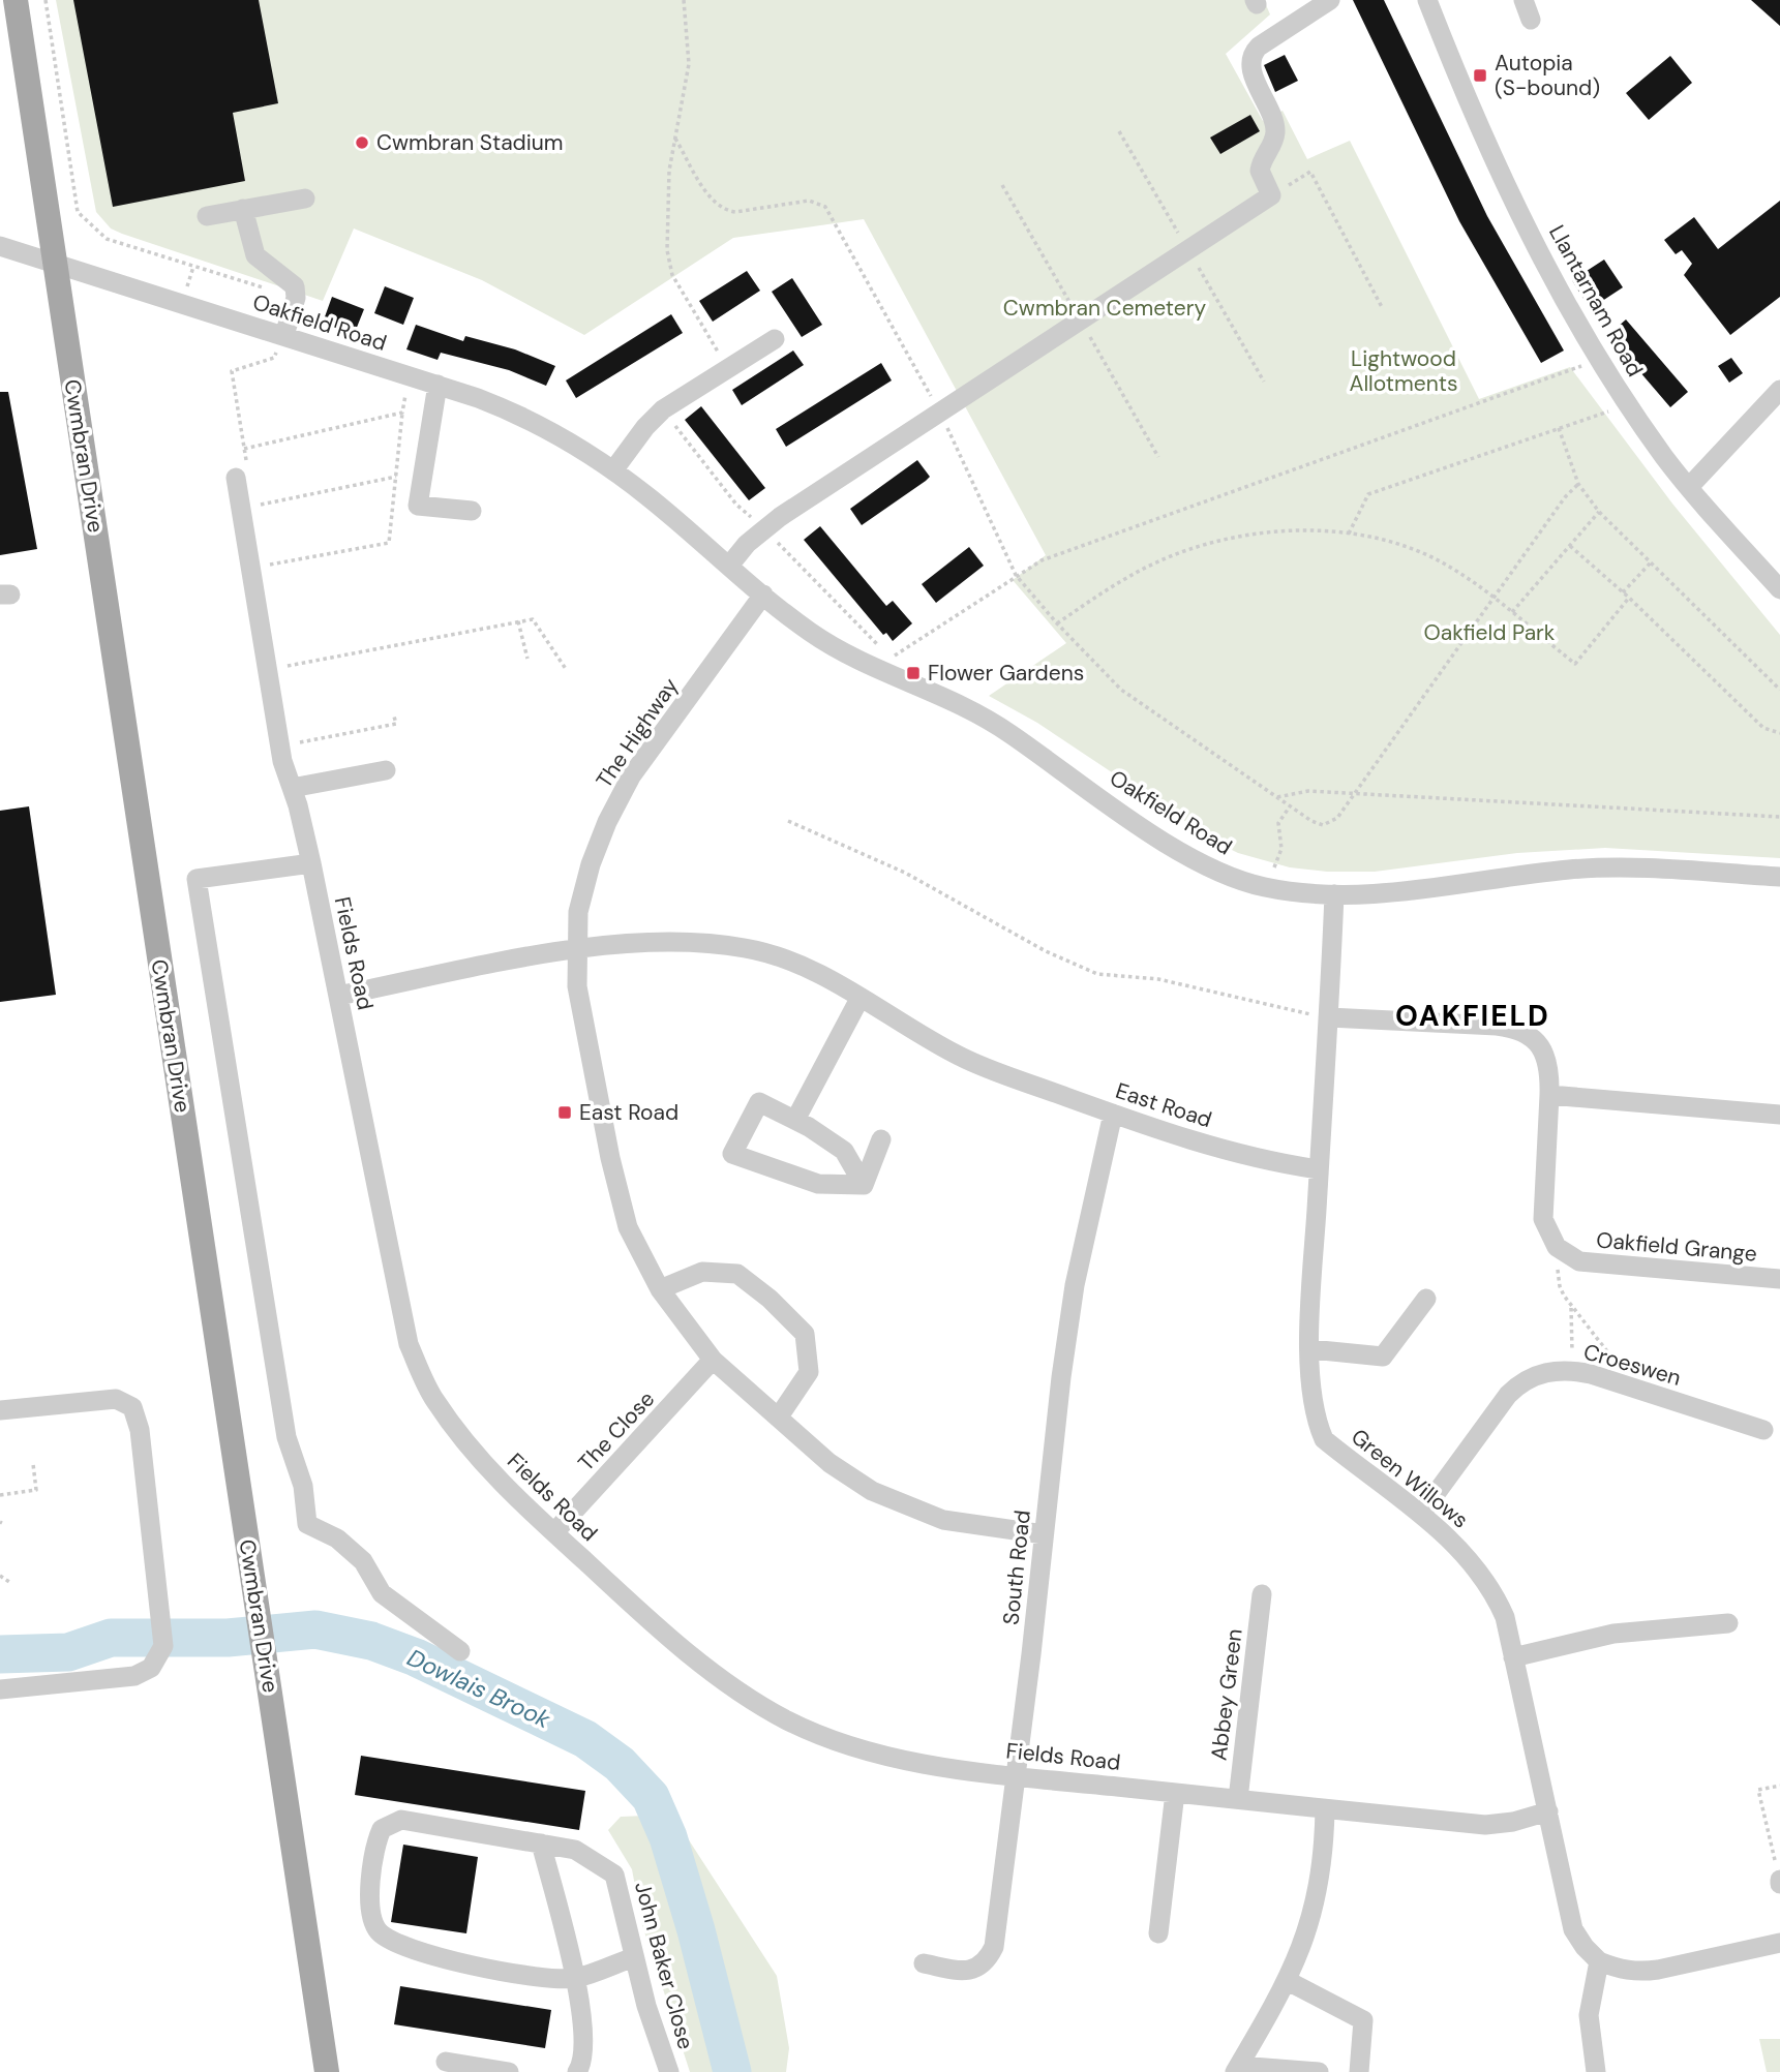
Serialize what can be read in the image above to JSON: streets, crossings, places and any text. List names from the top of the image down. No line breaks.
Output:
{"streets":{"main road":["Cwmbran Drive"],"street":["Llantarnam Road","Oakfield Road","The Highway","Fields Road","East Road","Oakfield Grange","Croeswen","The Close","Green Willows","South Road","Abbey Green","John Baker Close"]},"crossings":[["Oakfield Road","The Highway"],["Oakfield Road","Green Willows"],["The Highway","East Road"],["The Highway","The Close"],["The Highway","South Road"],["Fields Road","East Road"],["Fields Road","The Close"],["Fields Road","Green Willows"],["Fields Road","South Road"],["Fields Road","Abbey Green"],["East Road","Green Willows"],["East Road","South Road"],["Oakfield Grange","Green Willows"],["Croeswen","Green Willows"]],"districts":["OAKFIELD"],"water":["Dowlais Brook"],"parks":["Cwmbran Cemetery","Lightwood Allotments","Oakfield Park"],"places":{"transit":["Autopia (S-bound)","Flower Gardens","East Road"],"other":["Cwmbran Stadium"]}}
